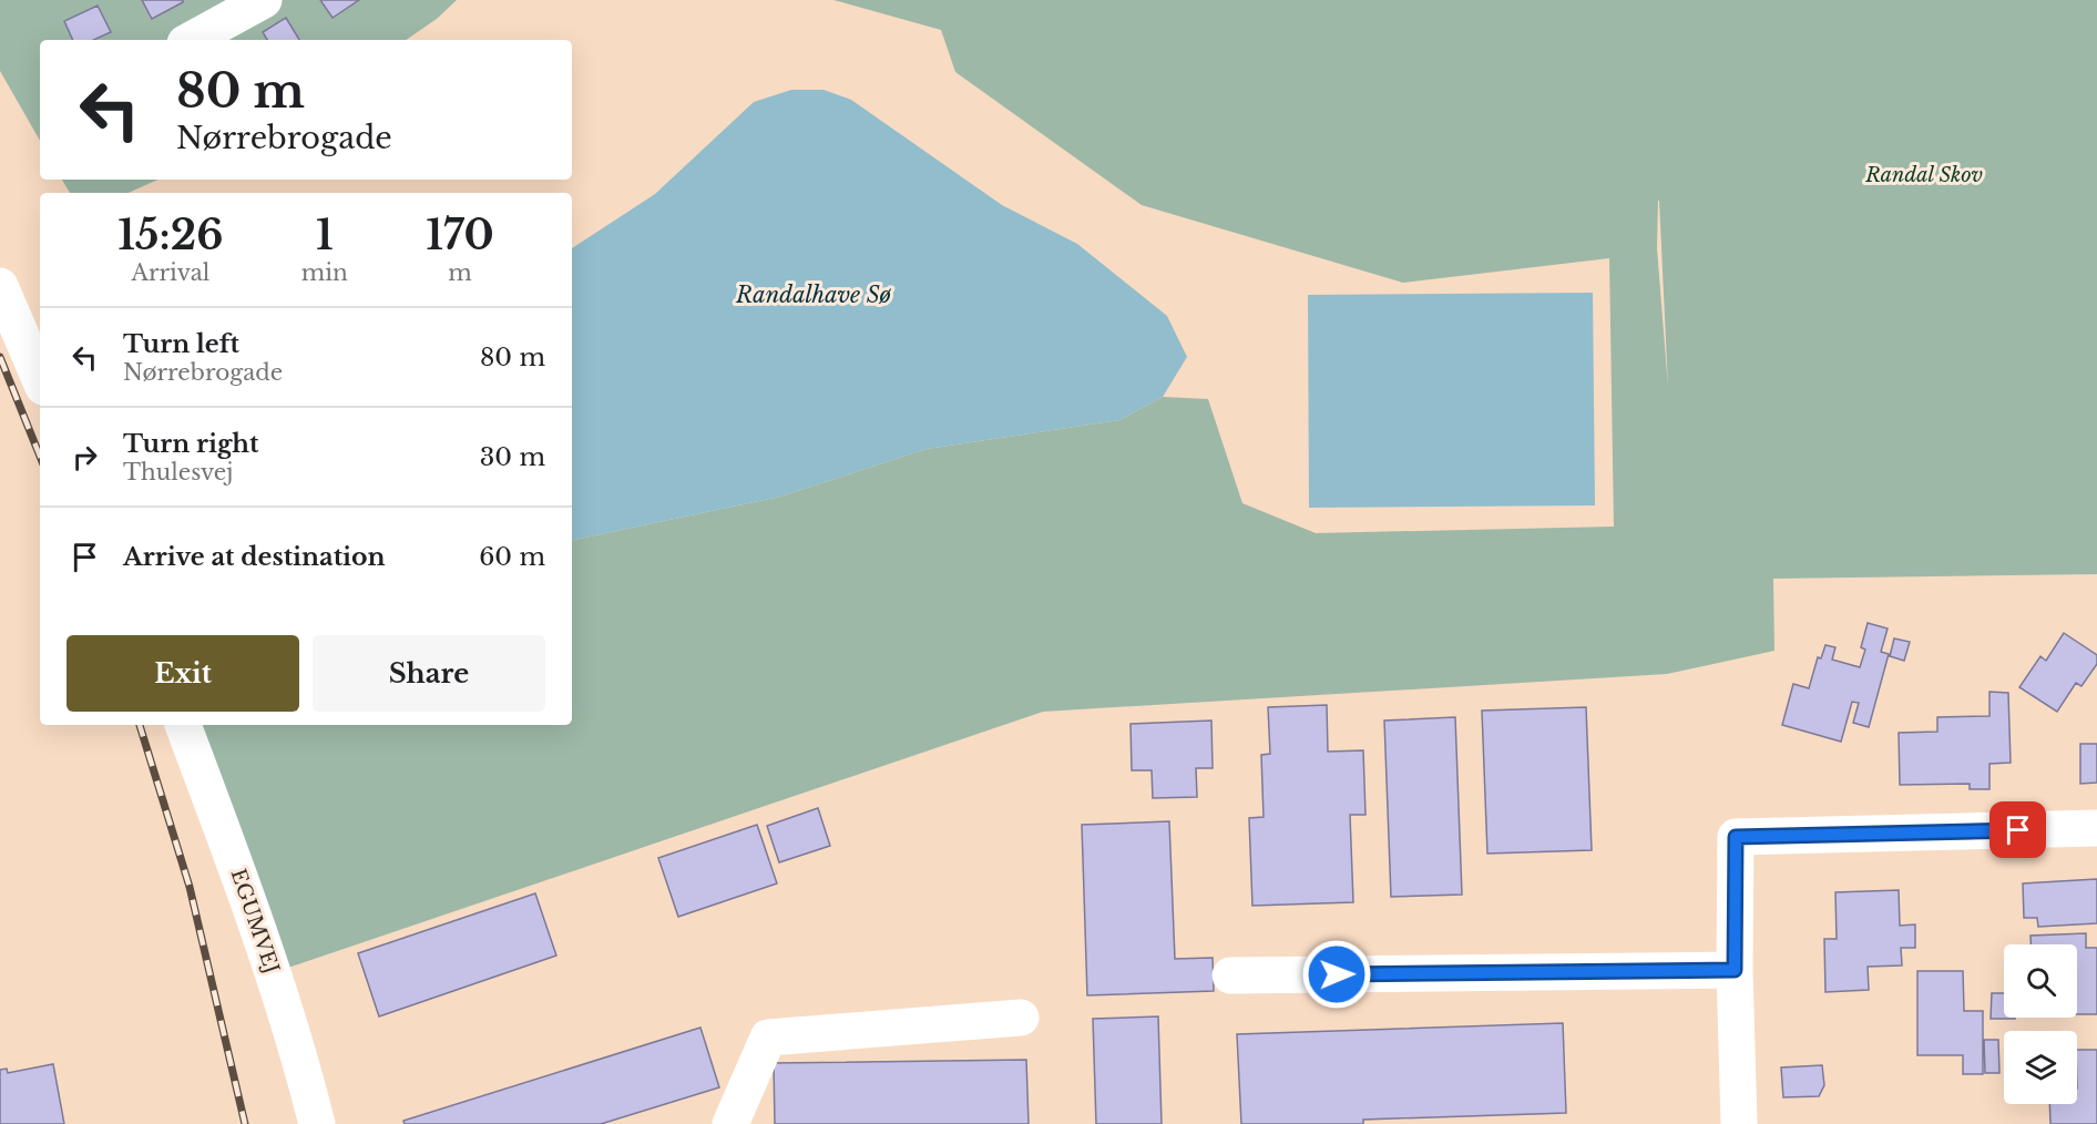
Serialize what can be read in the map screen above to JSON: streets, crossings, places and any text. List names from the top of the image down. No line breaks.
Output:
{"streets":{"street":["EGUMVEJ"]},"water":["Randalhave Sø"],"parks":["Randal Skov"],"page":{"turn":["80 m","Nørrebrogade"],"eta":["15:26","Arrival","1","min","170","m"],"list":[{"name":"Turn left","note":"Nørrebrogade","value":"80 m"},{"name":"Turn right","note":"Thulesvej","value":"30 m"},{"name":"Arrive at destination","value":"60 m"}],"buttons":["Exit","Share"]}}
